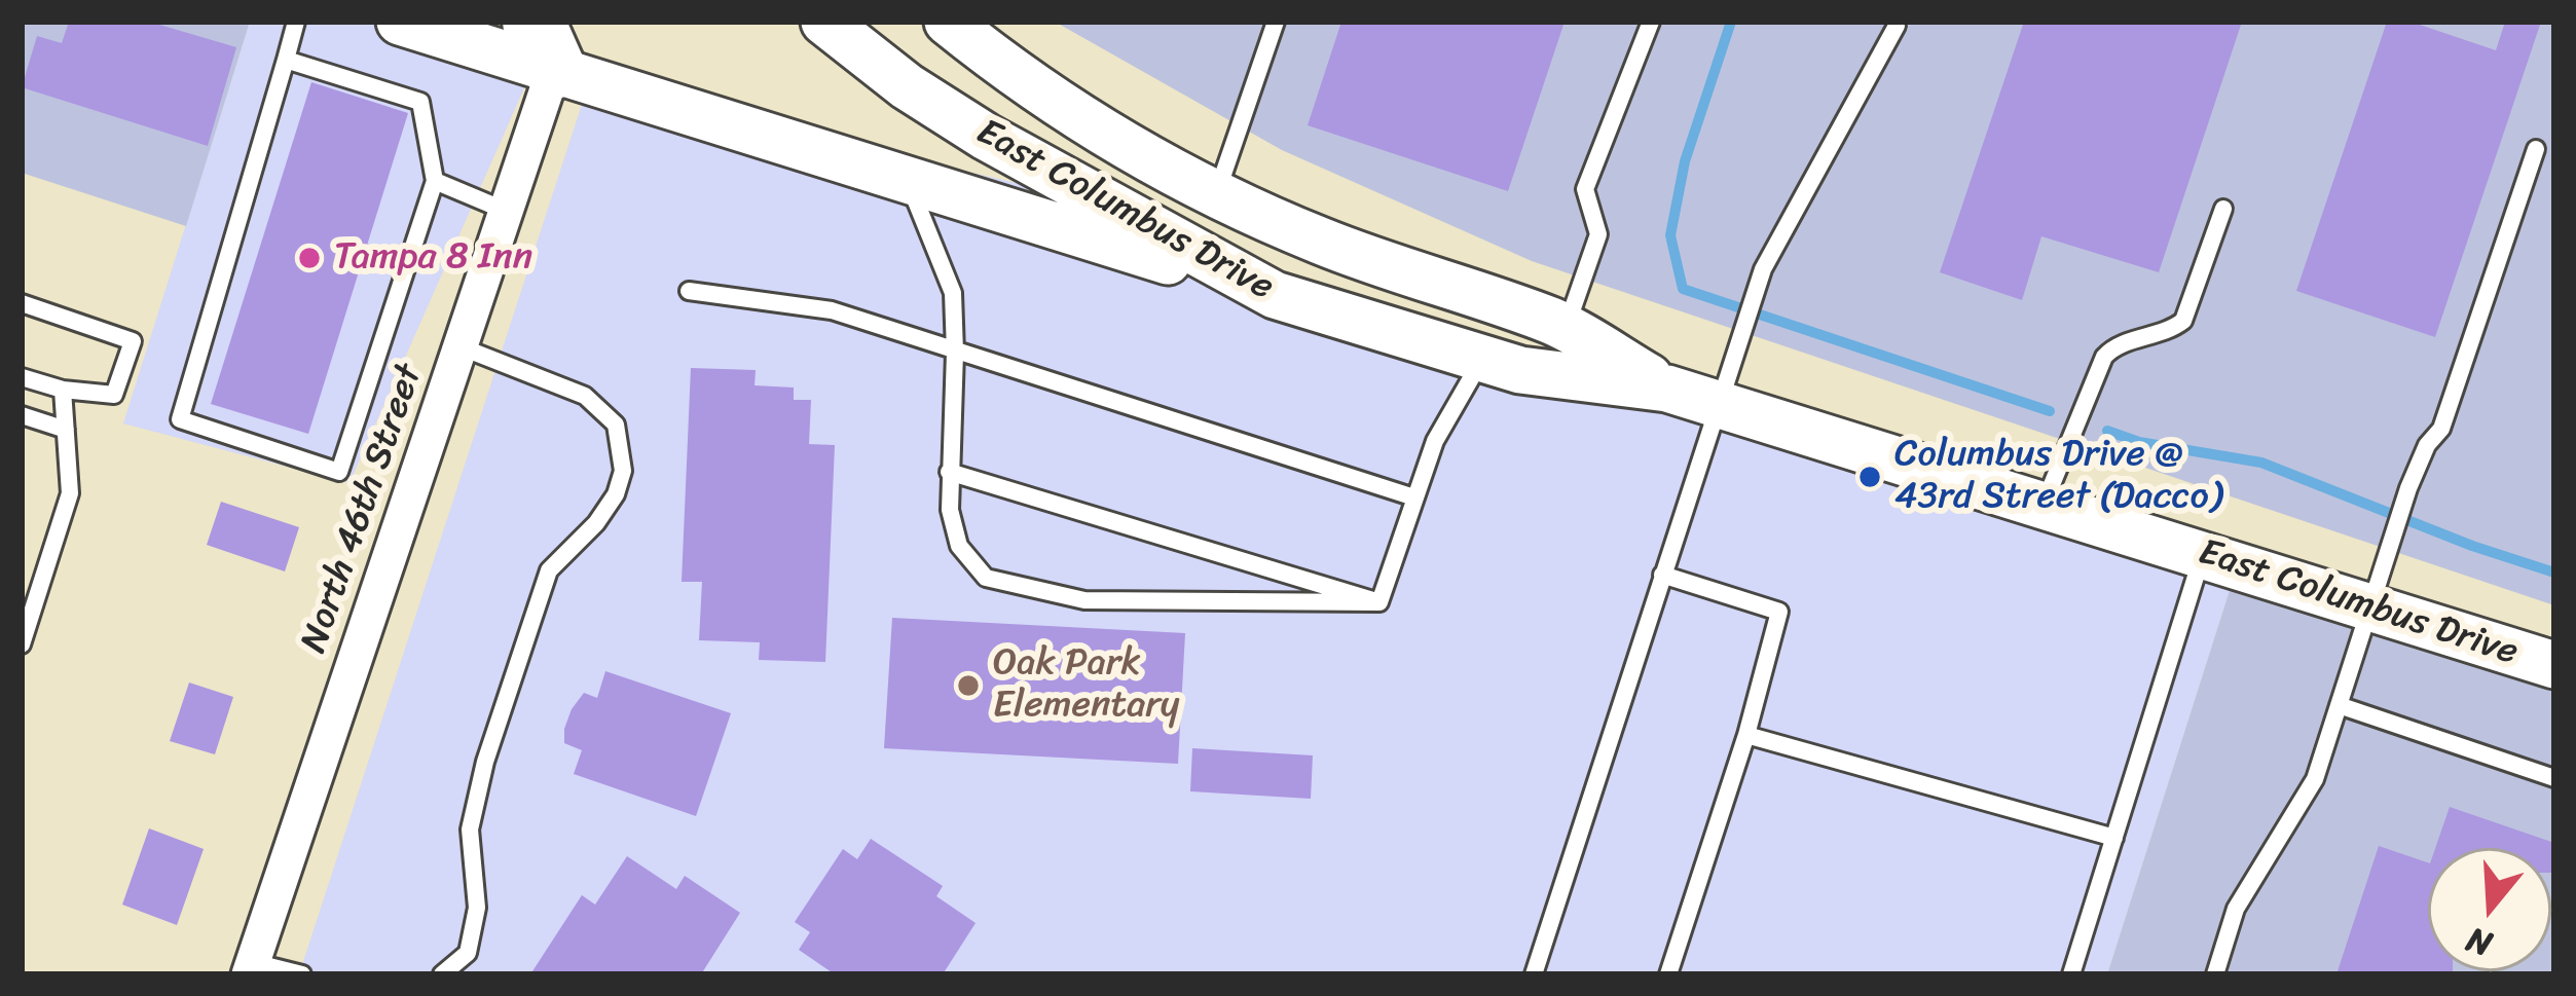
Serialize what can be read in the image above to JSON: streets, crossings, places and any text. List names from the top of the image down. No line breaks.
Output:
{"streets":{"main road":["East Columbus Drive"],"street":["North 46th Street"]},"places":["Tampa 8 Inn","Columbus Drive @ 43rd Street (Dacco)","Oak Park Elementary"],"north":"bottom"}
